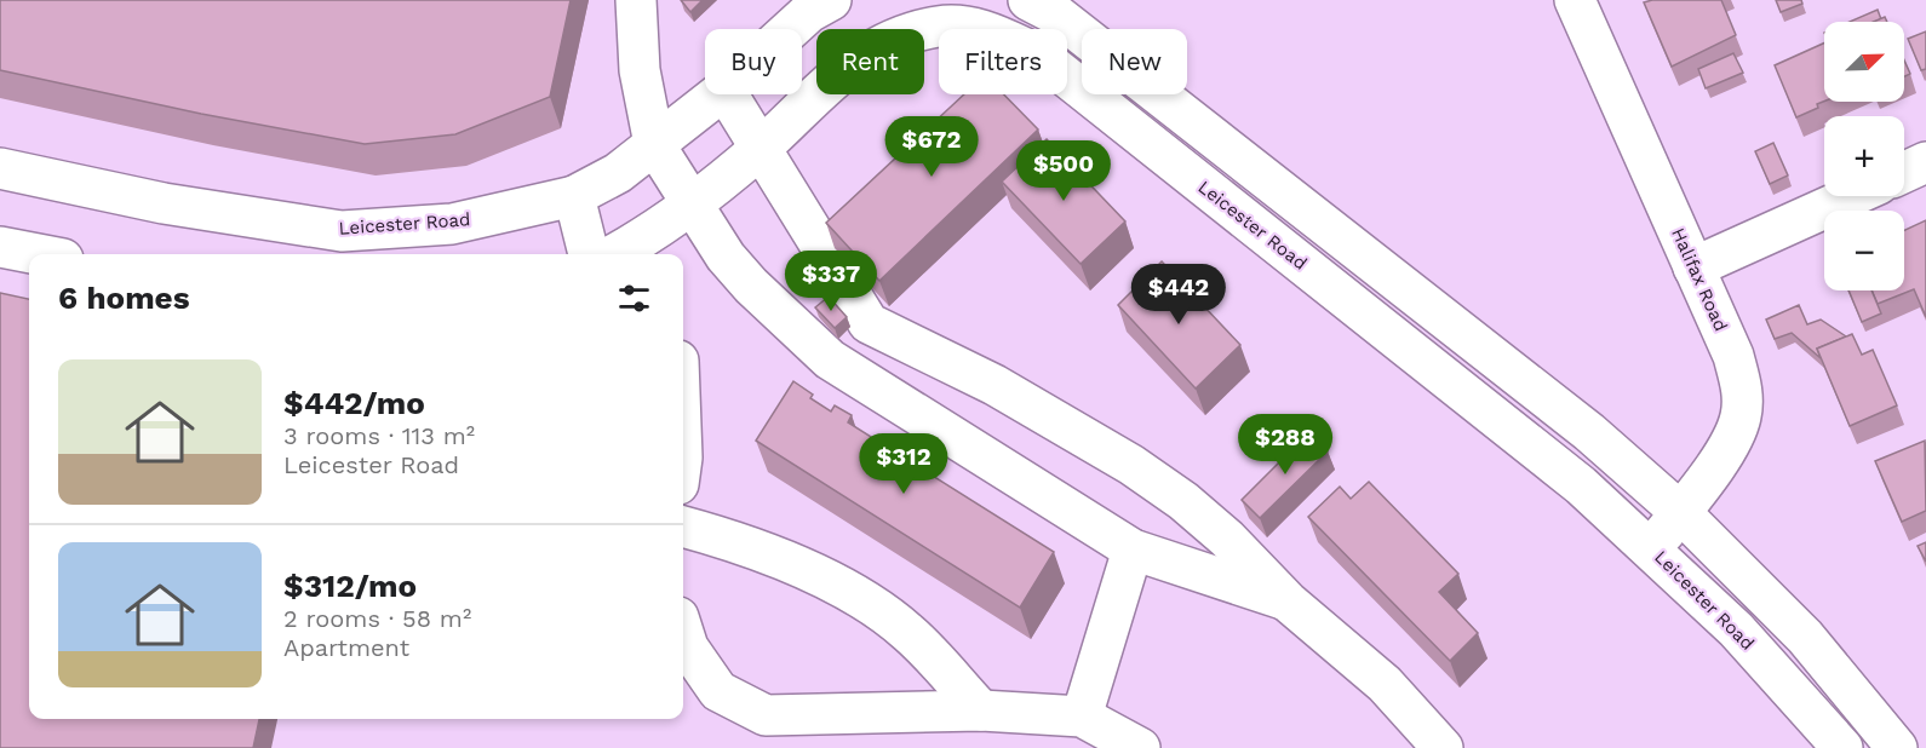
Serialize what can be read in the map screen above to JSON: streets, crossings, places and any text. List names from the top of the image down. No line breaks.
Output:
{"streets":{"street":["Leicester Road","Halifax Road"]},"crossings":[["Leicester Road","Halifax Road"]],"north":"top right","page":{"map_buttons":["+","−"],"chip":["Buy","Rent","Filters","New"],"price":["$672","$500","$337","$442","$288","$312"],"heading":"6 homes","list":[{"name":"$442/mo","note":"3 rooms · 113 m² · Leicester Road"},{"name":"$312/mo","note":"2 rooms · 58 m² · Apartment"}]}}
